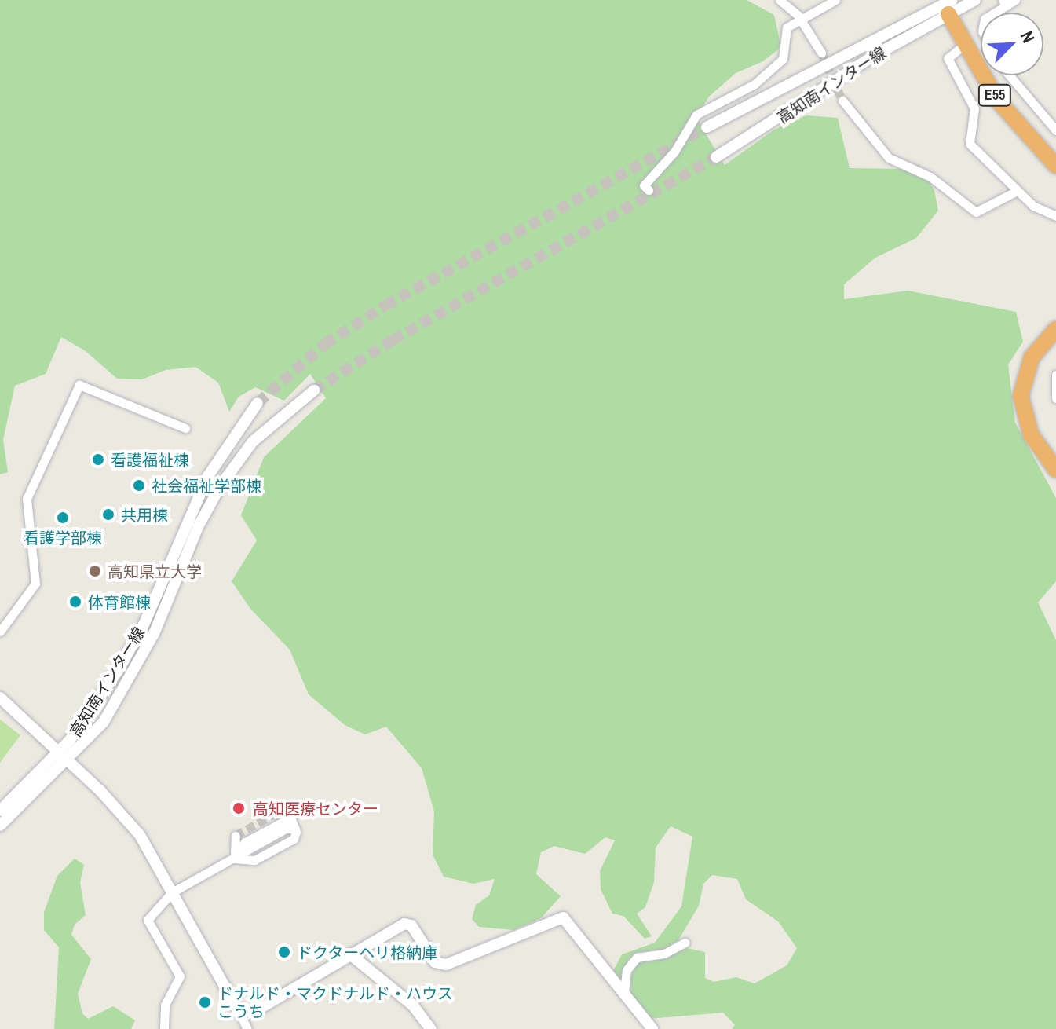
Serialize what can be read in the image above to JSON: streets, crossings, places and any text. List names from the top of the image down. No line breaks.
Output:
{"streets":{"highway":["E55"],"main road":["高知南インター線"]},"crossings":[["高知南インター線","E55"]],"places":["看護福祉棟","社会福祉学部棟","共用棟","看護学部棟","高知県立大学","体育館棟","高知医療センター","ドクターヘリ格納庫","ドナルド・マクドナルド・ハウス こうち"],"north":"top right"}
